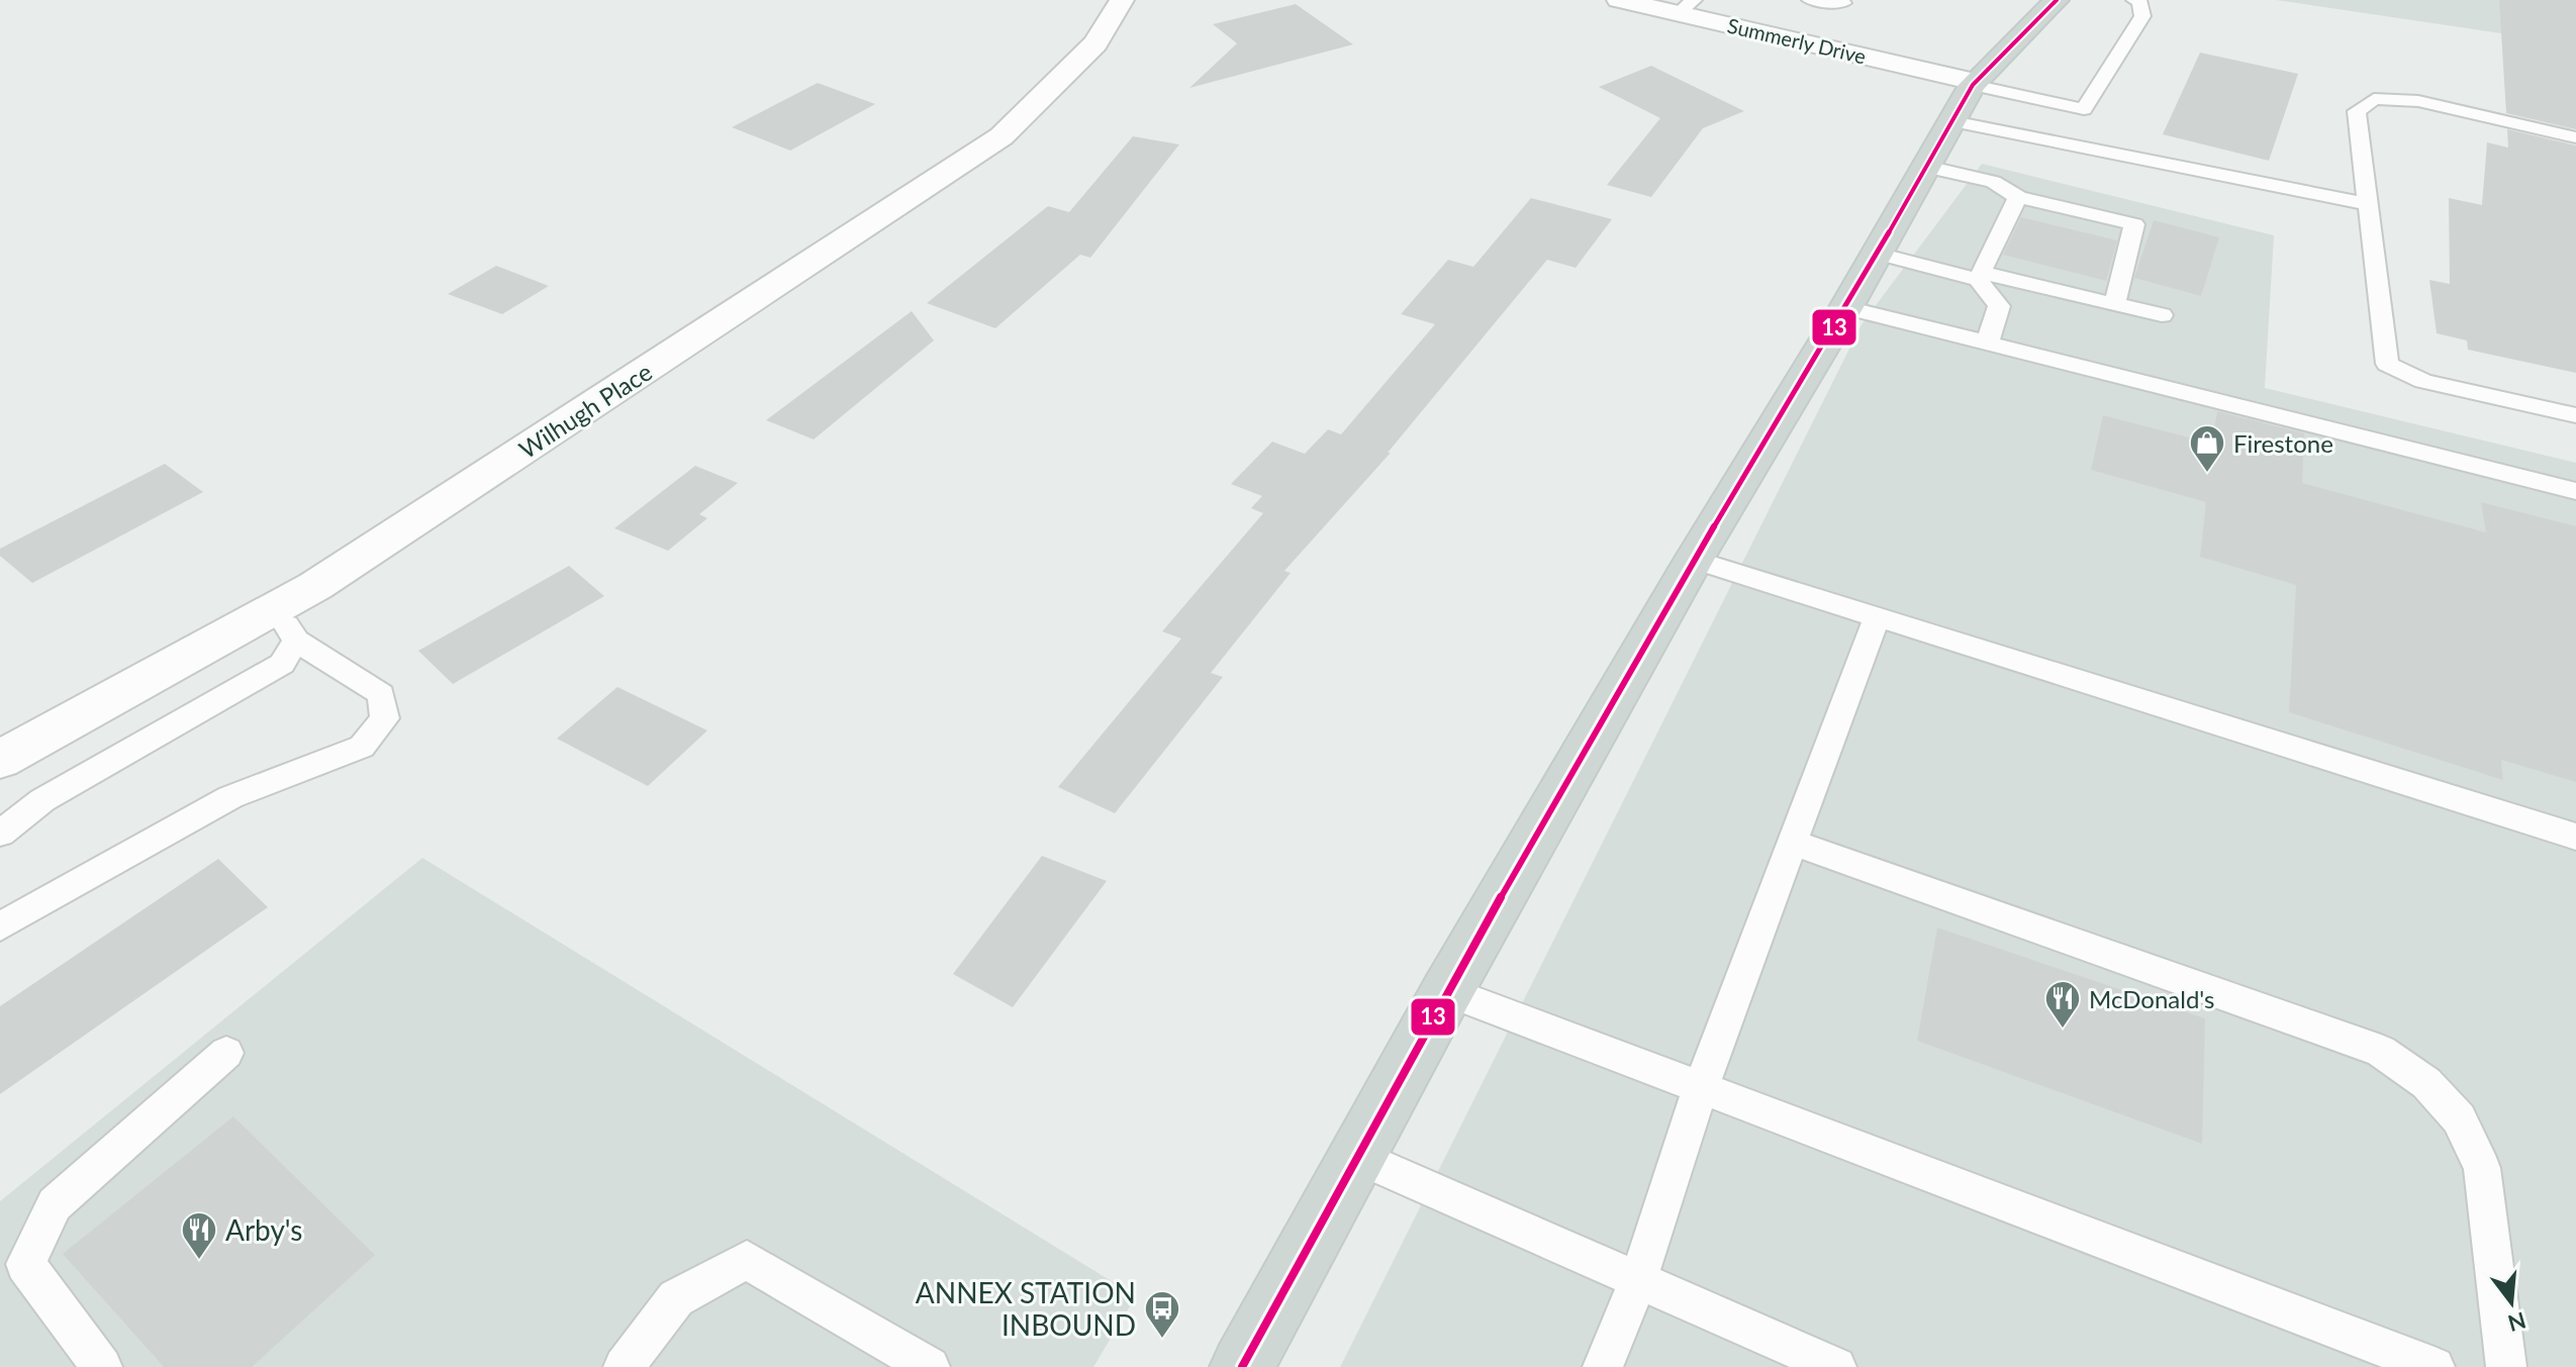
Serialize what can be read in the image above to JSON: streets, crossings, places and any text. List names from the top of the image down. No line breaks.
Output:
{"streets":{"street":["Summerly Drive","Wilhugh Place"]},"places":{"shop":["Firestone"],"restaurant":["McDonald's","Arby's"],"bus stop":["ANNEX STATION INBOUND"]},"lines":["transit line 13"],"north":"bottom"}
